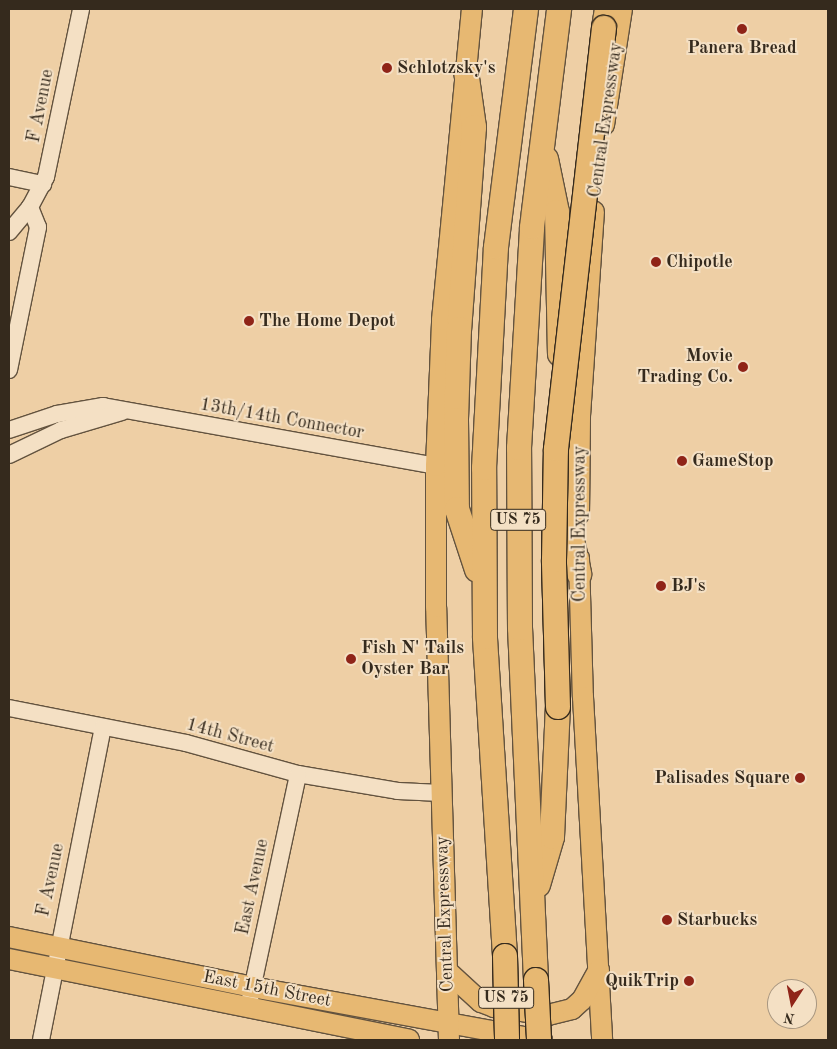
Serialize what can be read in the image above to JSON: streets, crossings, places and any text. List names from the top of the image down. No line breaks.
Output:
{"streets":{"highway":["US 75"],"main road":["Central Expressway","East 15th Street"],"street":["F Avenue","13th/14th Connector","14th Street","East Avenue"]},"crossings":[["F Avenue","14th Street"],["F Avenue","East 15th Street"],["Central Expressway","13th/14th Connector"],["Central Expressway","14th Street"],["Central Expressway","East 15th Street"],["US 75","East 15th Street"],["14th Street","East Avenue"],["East Avenue","East 15th Street"]],"places":["Panera Bread","Schlotzsky's","Chipotle","The Home Depot","Movie Trading Co.","GameStop","BJ's","Fish N' Tails Oyster Bar","Palisades Square","Starbucks","QuikTrip"],"north":"bottom"}
